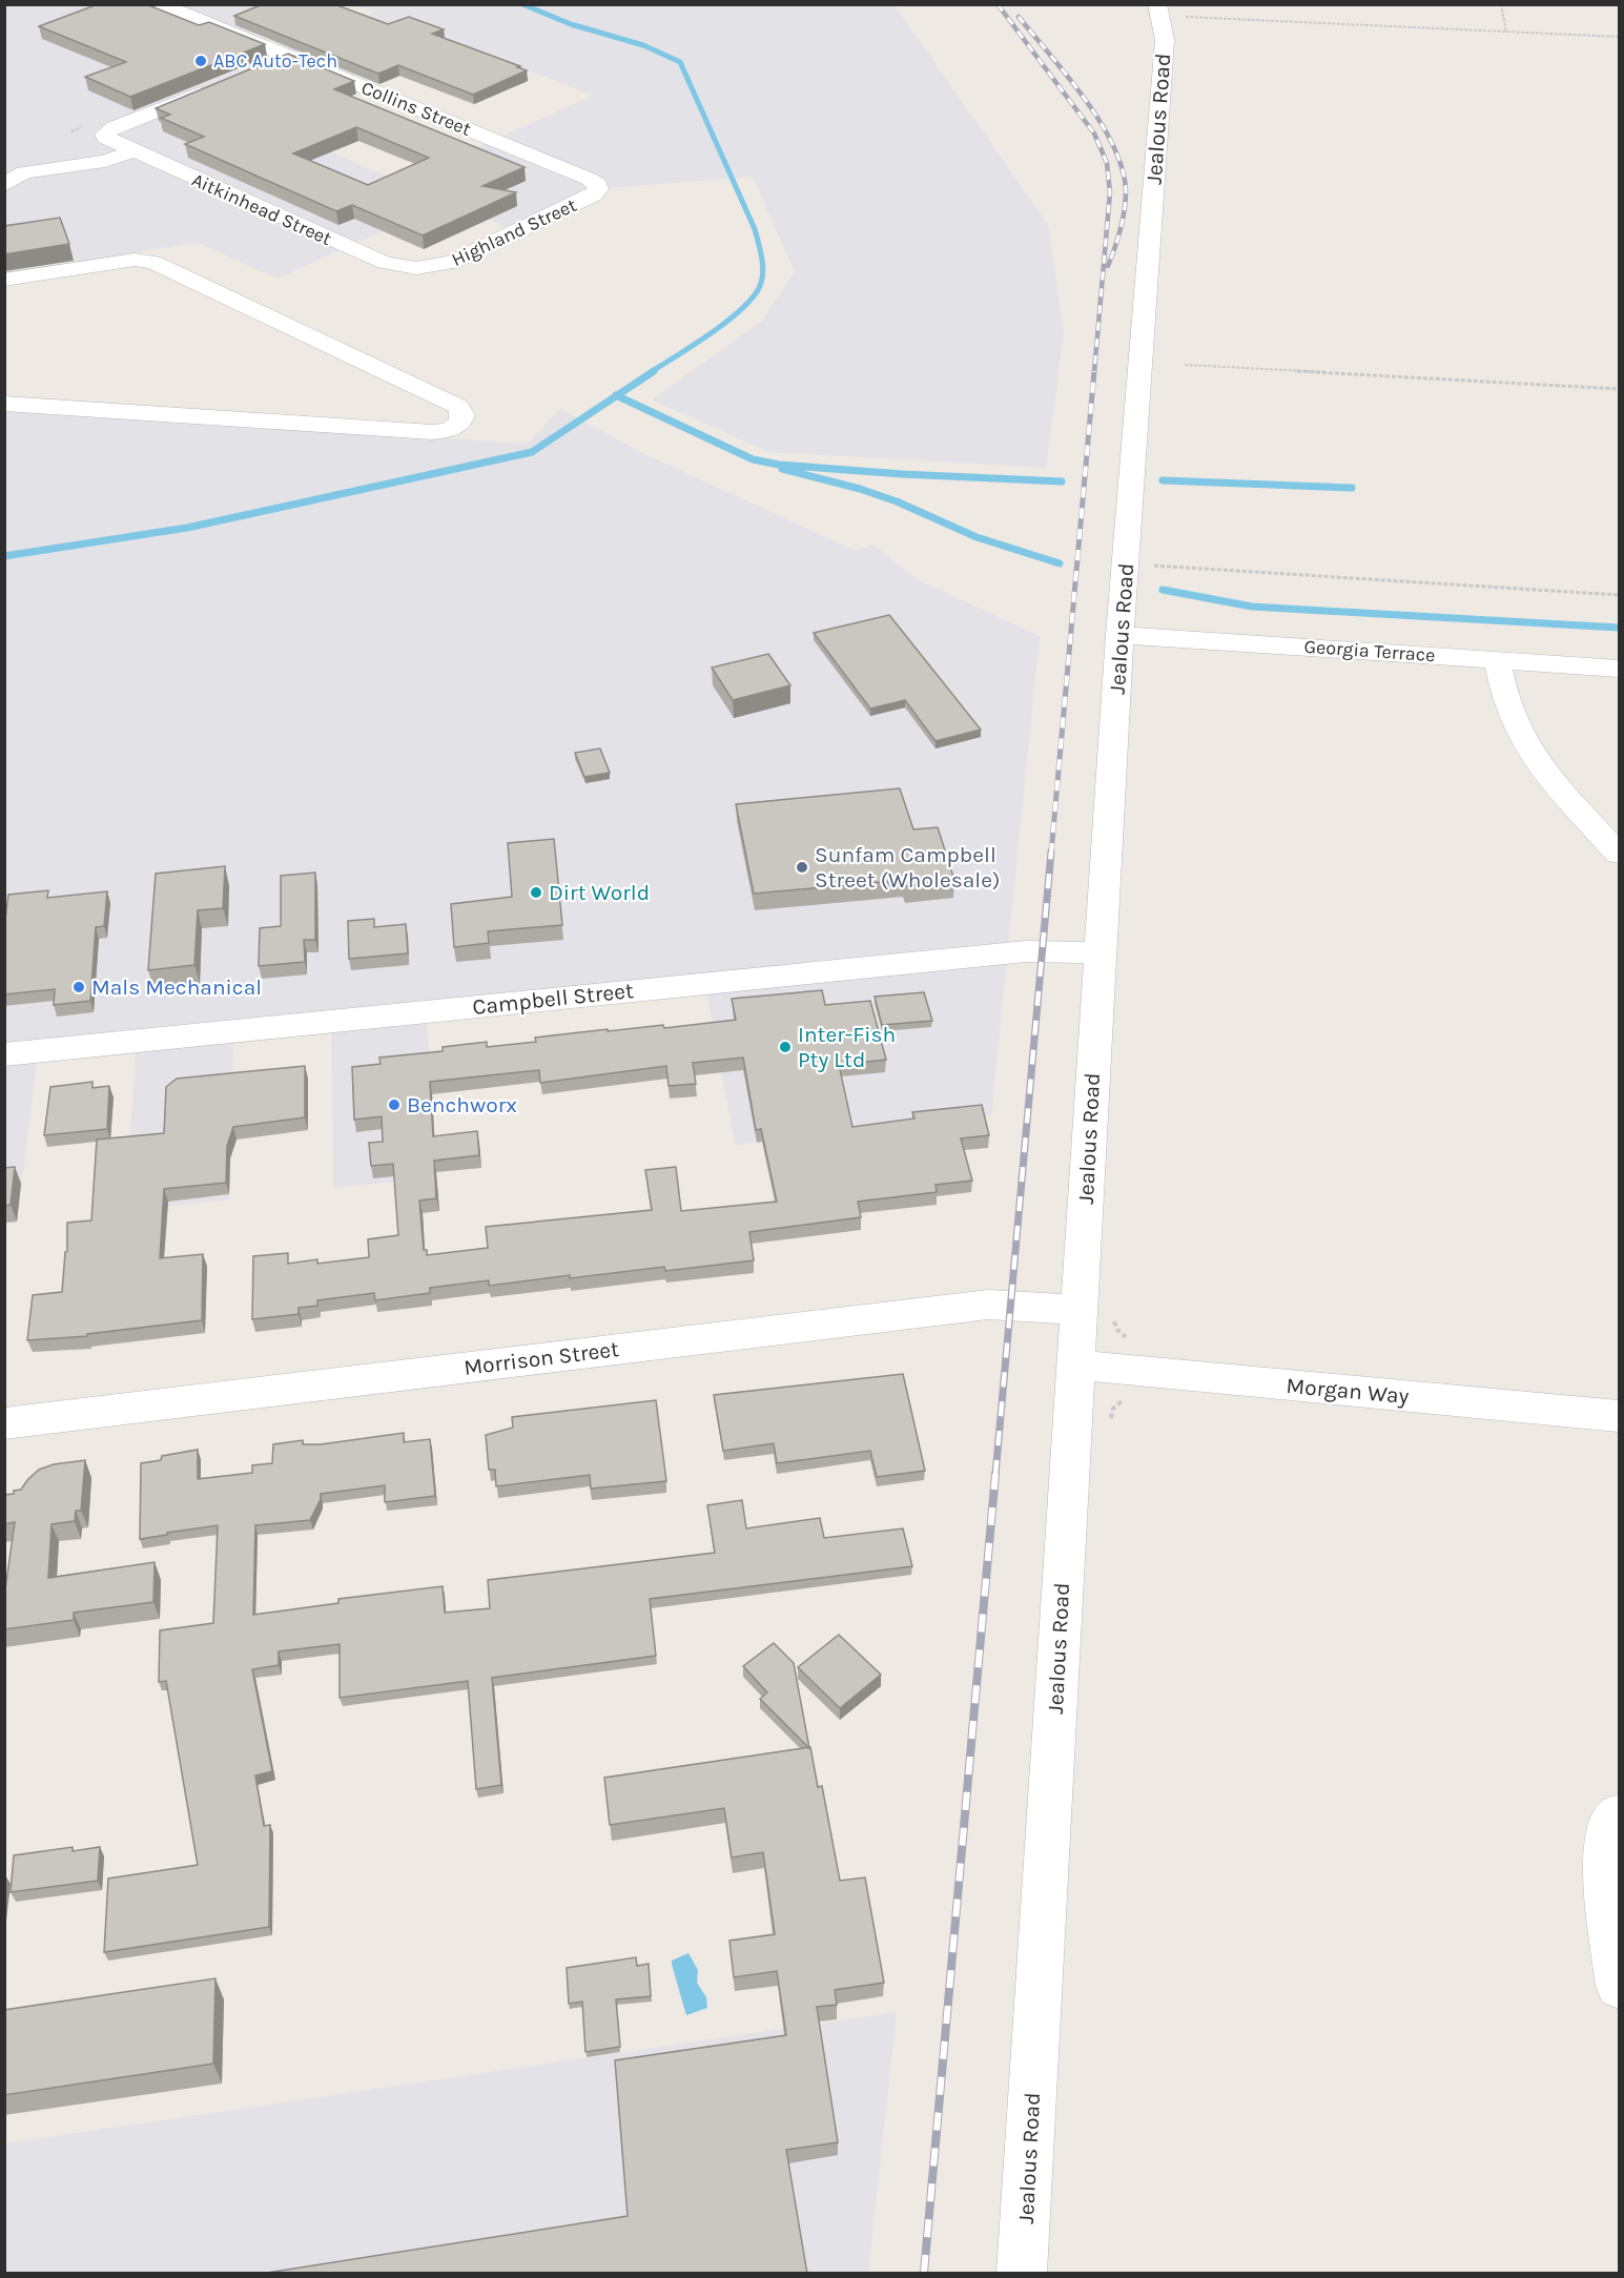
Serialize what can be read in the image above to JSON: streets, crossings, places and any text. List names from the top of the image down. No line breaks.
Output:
{"streets":{"street":["Collins Street","Jealous Road","Aitkinhead Street","Highland Street","Georgia Terrace","Campbell Street","Morrison Street","Morgan Way"]},"crossings":[["Collins Street","Highland Street"],["Jealous Road","Georgia Terrace"],["Jealous Road","Campbell Street"],["Jealous Road","Morrison Street"],["Jealous Road","Morgan Way"],["Aitkinhead Street","Highland Street"]],"places":["ABC Auto-Tech","Sunfam Campbell Street (Wholesale)","Dirt World","Mals Mechanical","Inter-Fish Pty Ltd","Benchworx"]}
